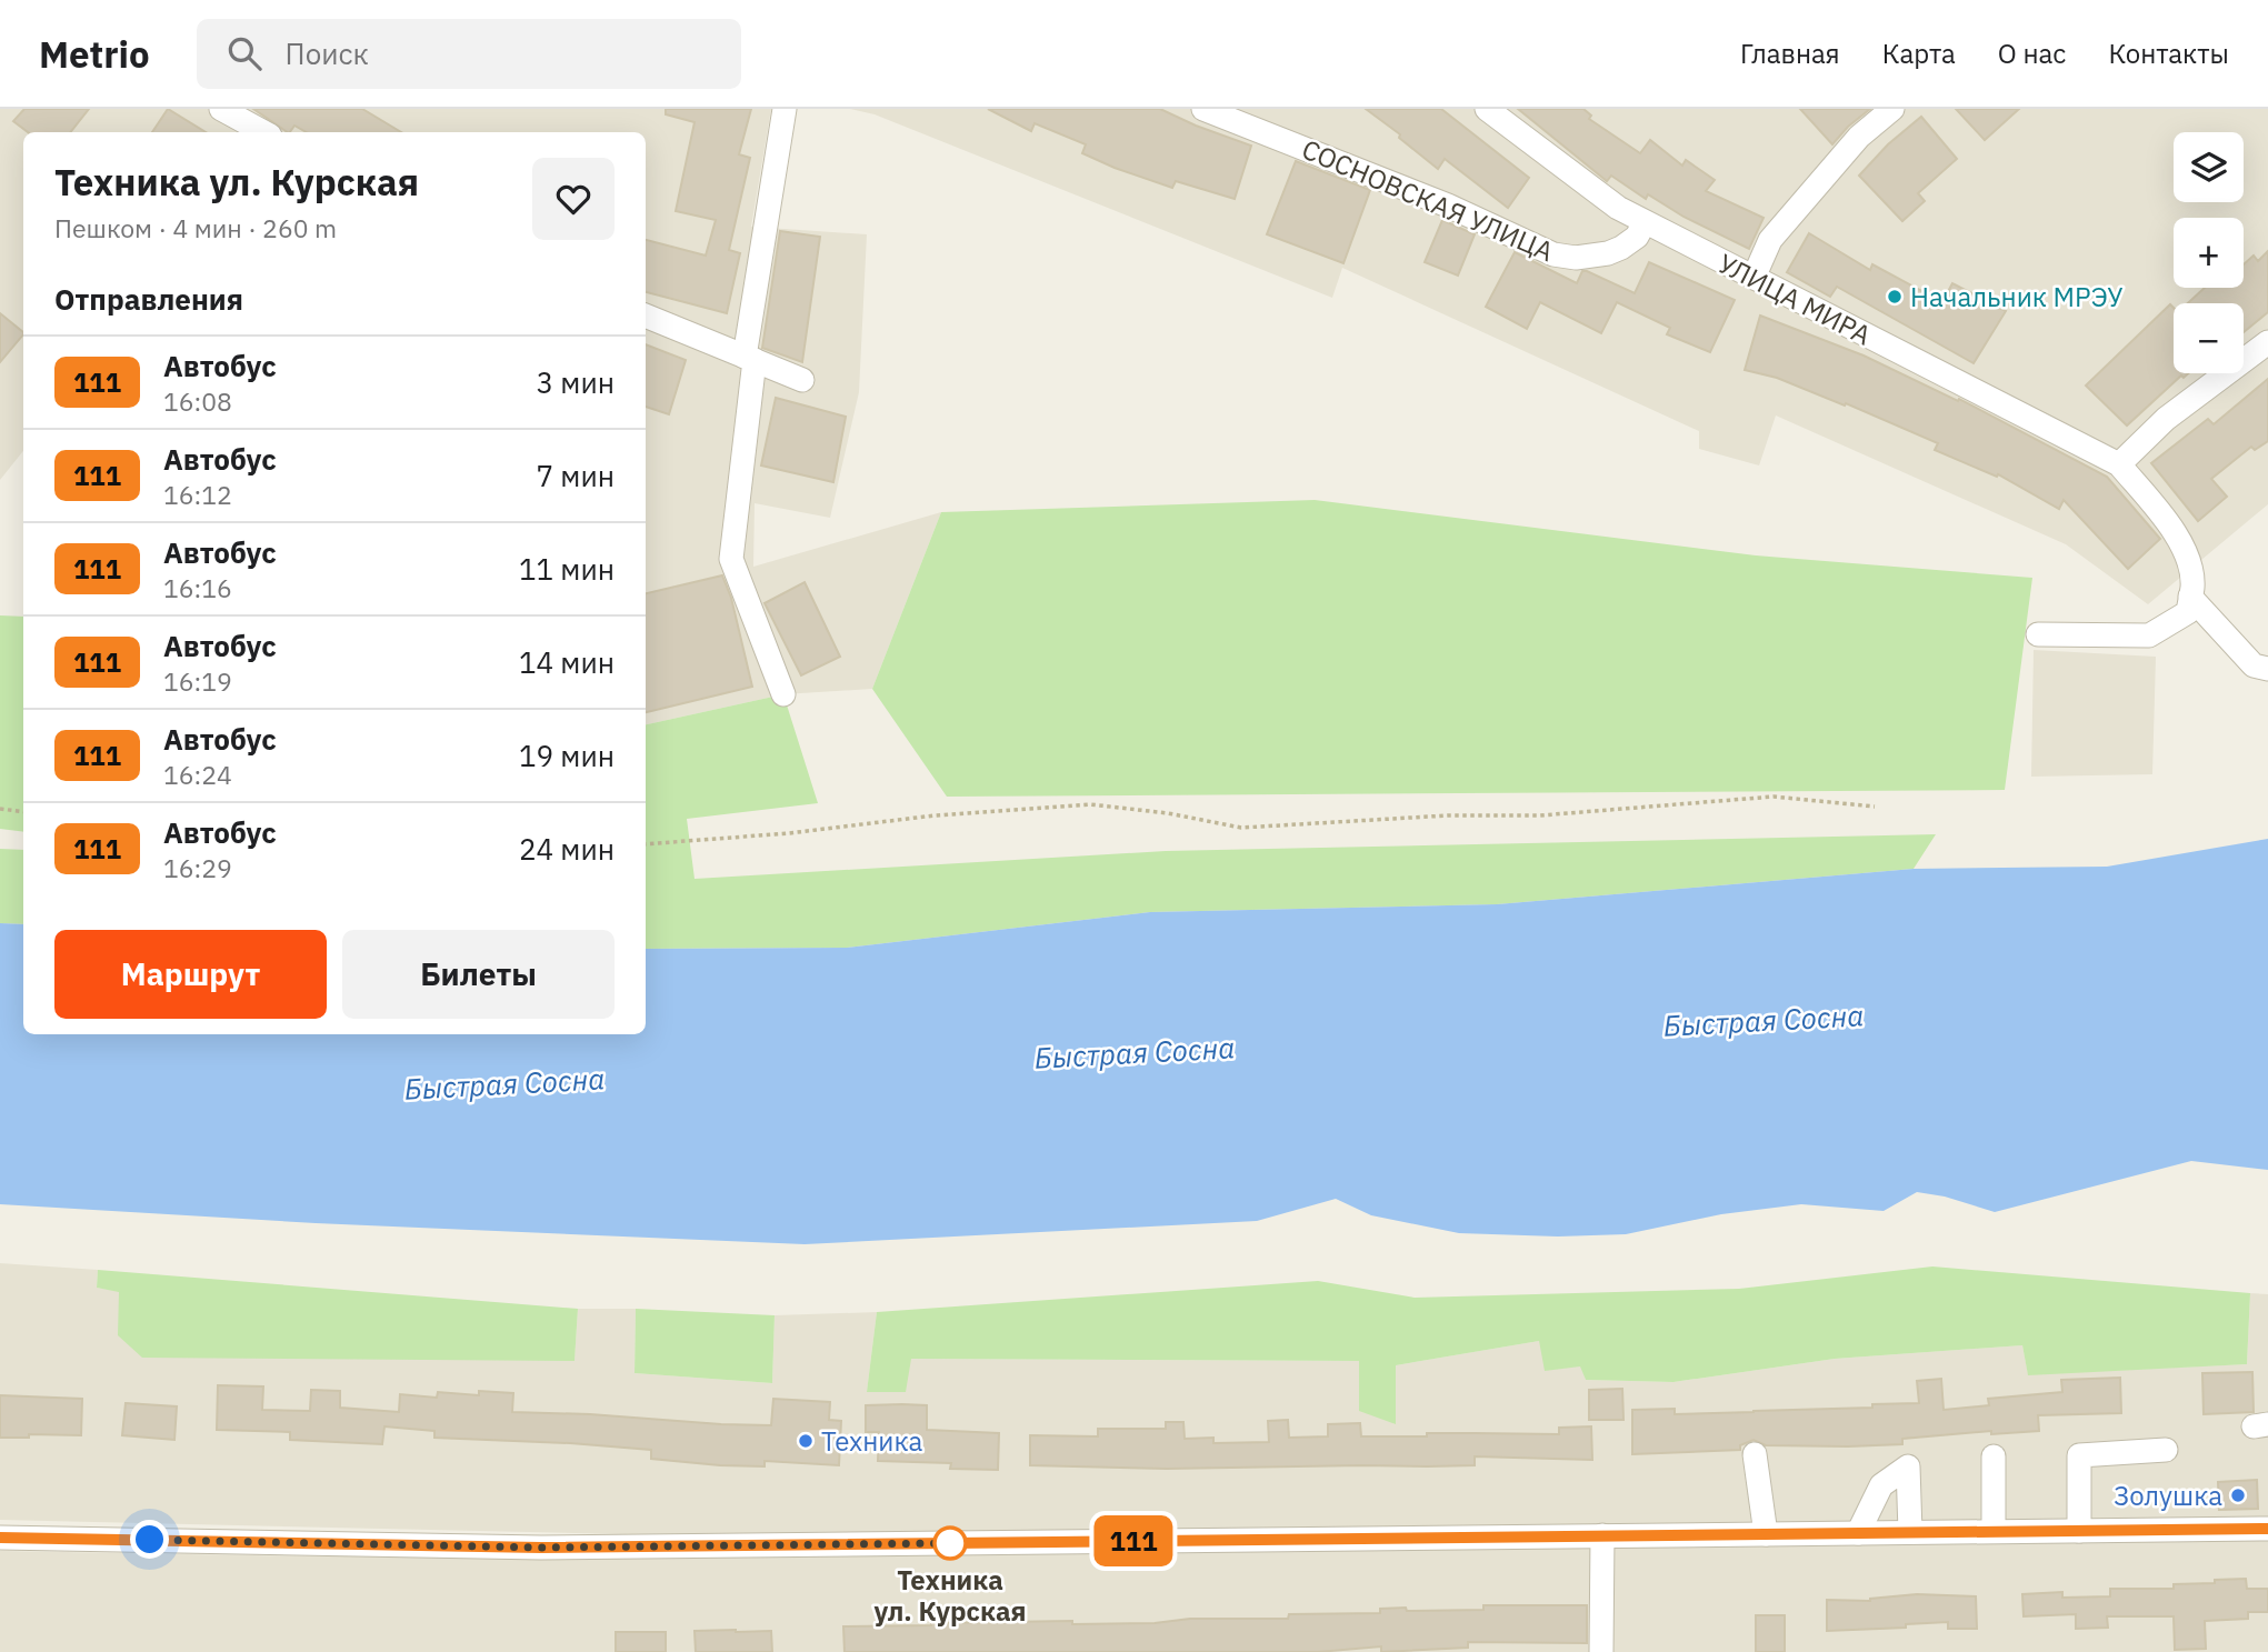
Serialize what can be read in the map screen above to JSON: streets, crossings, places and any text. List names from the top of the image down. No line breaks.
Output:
{"streets":{"street":["СОСНОВСКАЯ УЛИЦА","УЛИЦА МИРА"]},"crossings":[["СОСНОВСКАЯ УЛИЦА","УЛИЦА МИРА"]],"water":["Быстрая Сосна"],"places":["Начальник МРЭУ","Техника","Золушка","Техника ул. Курская"],"lines":["bus line 111"],"page":{"header":"Metrio","search":"Поиск","nav":["Главная","Карта","О нас","Контакты"],"on_map":"111","map_buttons":["+","−"],"heading":[["Техника ул. Курская","Пешком · 4 мин · 260 m"],"Отправления"],"list":[{"mark":"111","name":"Автобус","note":"16:08","value":"3 мин"},{"mark":"111","name":"Автобус","note":"16:12","value":"7 мин"},{"mark":"111","name":"Автобус","note":"16:16","value":"11 мин"},{"mark":"111","name":"Автобус","note":"16:19","value":"14 мин"},{"mark":"111","name":"Автобус","note":"16:24","value":"19 мин"},{"mark":"111","name":"Автобус","note":"16:29","value":"24 мин"}],"buttons":["Маршрут","Билеты"]}}
